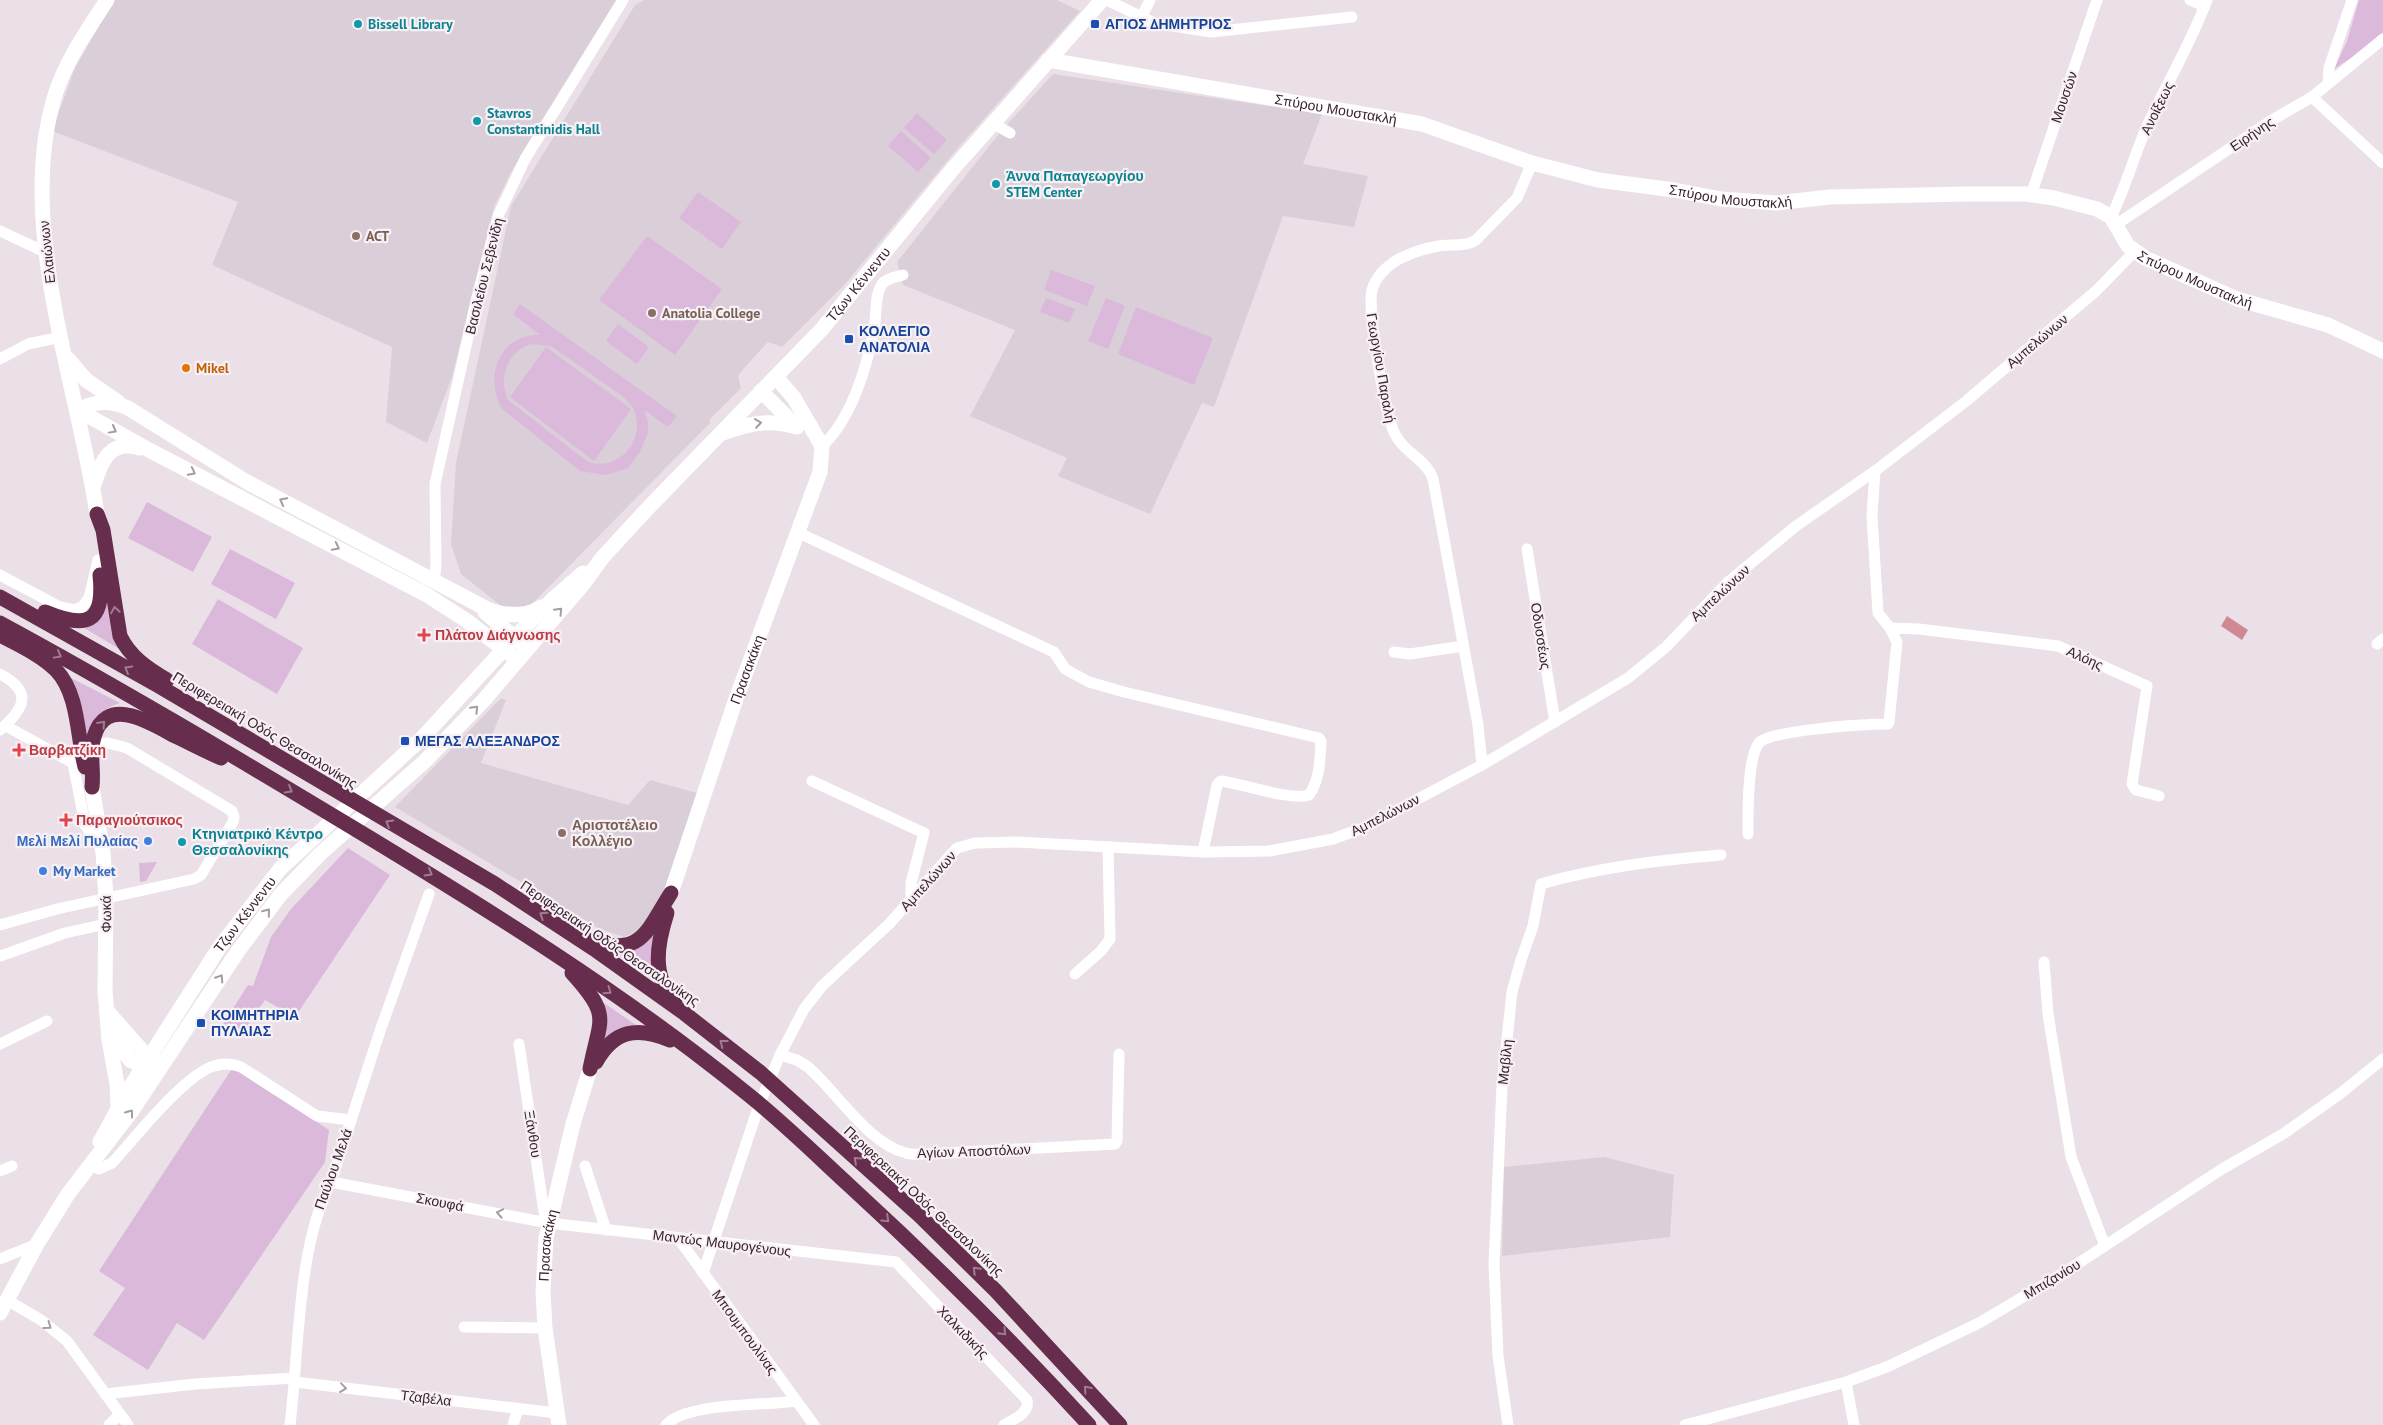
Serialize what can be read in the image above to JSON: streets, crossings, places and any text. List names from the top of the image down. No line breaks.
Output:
{"streets":{"highway":["Περιφερειακή Οδός Θεσσαλονίκης"],"main road":["Σπύρου Μουστακλή","Ελαιώνων","Τζων Κέννεντυ","Πρασακάκη","Φωκά"],"street":["Μουσών","Ανοίξεως","Ειρήνης","Βασιλείου Σεβενίδη","Αμπελώνων","Γεωργίου Παραλή","Οδυσσέως","Αλόης","Μαβίλη","Ξάνθου","Αγίων Αποστόλων","Παύλου Μελά","Σκουφά","Μαντώς Μαυρογένους","Μπιζανίου","Μπουμπουλίνας","Χαλκιδικής","Τζαβέλα"]},"crossings":[["Μουσών","Σπύρου Μουστακλή"],["Ανοίξεως","Σπύρου Μουστακλή"],["Ανοίξεως","Ειρήνης"],["Σπύρου Μουστακλή","Ειρήνης"],["Σπύρου Μουστακλή","Τζων Κέννεντυ"],["Σπύρου Μουστακλή","Αμπελώνων"],["Σπύρου Μουστακλή","Γεωργίου Παραλή"],["Τζων Κέννεντυ","Φωκά"],["Αμπελώνων","Γεωργίου Παραλή"],["Αμπελώνων","Οδυσσέως"],["Αμπελώνων","Αγίων Αποστόλων"],["Αμπελώνων","Μαντώς Μαυρογένους"],["Αμπελώνων","Μπουμπουλίνας"],["Πρασακάκη","Ξάνθου"],["Πρασακάκη","Σκουφά"],["Πρασακάκη","Μαντώς Μαυρογένους"],["Πρασακάκη","Τζαβέλα"],["Ξάνθου","Σκουφά"],["Ξάνθου","Μαντώς Μαυρογένους"],["Παύλου Μελά","Σκουφά"],["Παύλου Μελά","Τζαβέλα"],["Σκουφά","Μαντώς Μαυρογένους"],["Μαντώς Μαυρογένους","Μπουμπουλίνας"],["Μαντώς Μαυρογένους","Χαλκιδικής"]],"one_way":["Σκουφά","Τζαβέλα"],"places":{"other":["Bissell Library","Stavros Constantinidis Hall","Άννα Παπαγεωργίου STEM Center","ACT","Anatolia College","Mikel","Αριστοτέλειο Κολλέγιο","Μελί Μελί Πυλαίας","Κτηνιατρικό Κέντρο Θεσσαλονίκης","My Market"],"transit":["ΑΓΙΟΣ ΔΗΜΗΤΡΙΟΣ","ΚΟΛΛΕΓΙΟ ΑΝΑΤΟΛΙΑ","ΜΕΓΑΣ ΑΛΕΞΑΝΔΡΟΣ","ΚΟΙΜΗΤΗΡΙΑ ΠΥΛΑΙΑΣ"],"health":["Πλάτον Διάγνωσης","Βαρβατζίκη","Παραγιούτσικος"]}}
